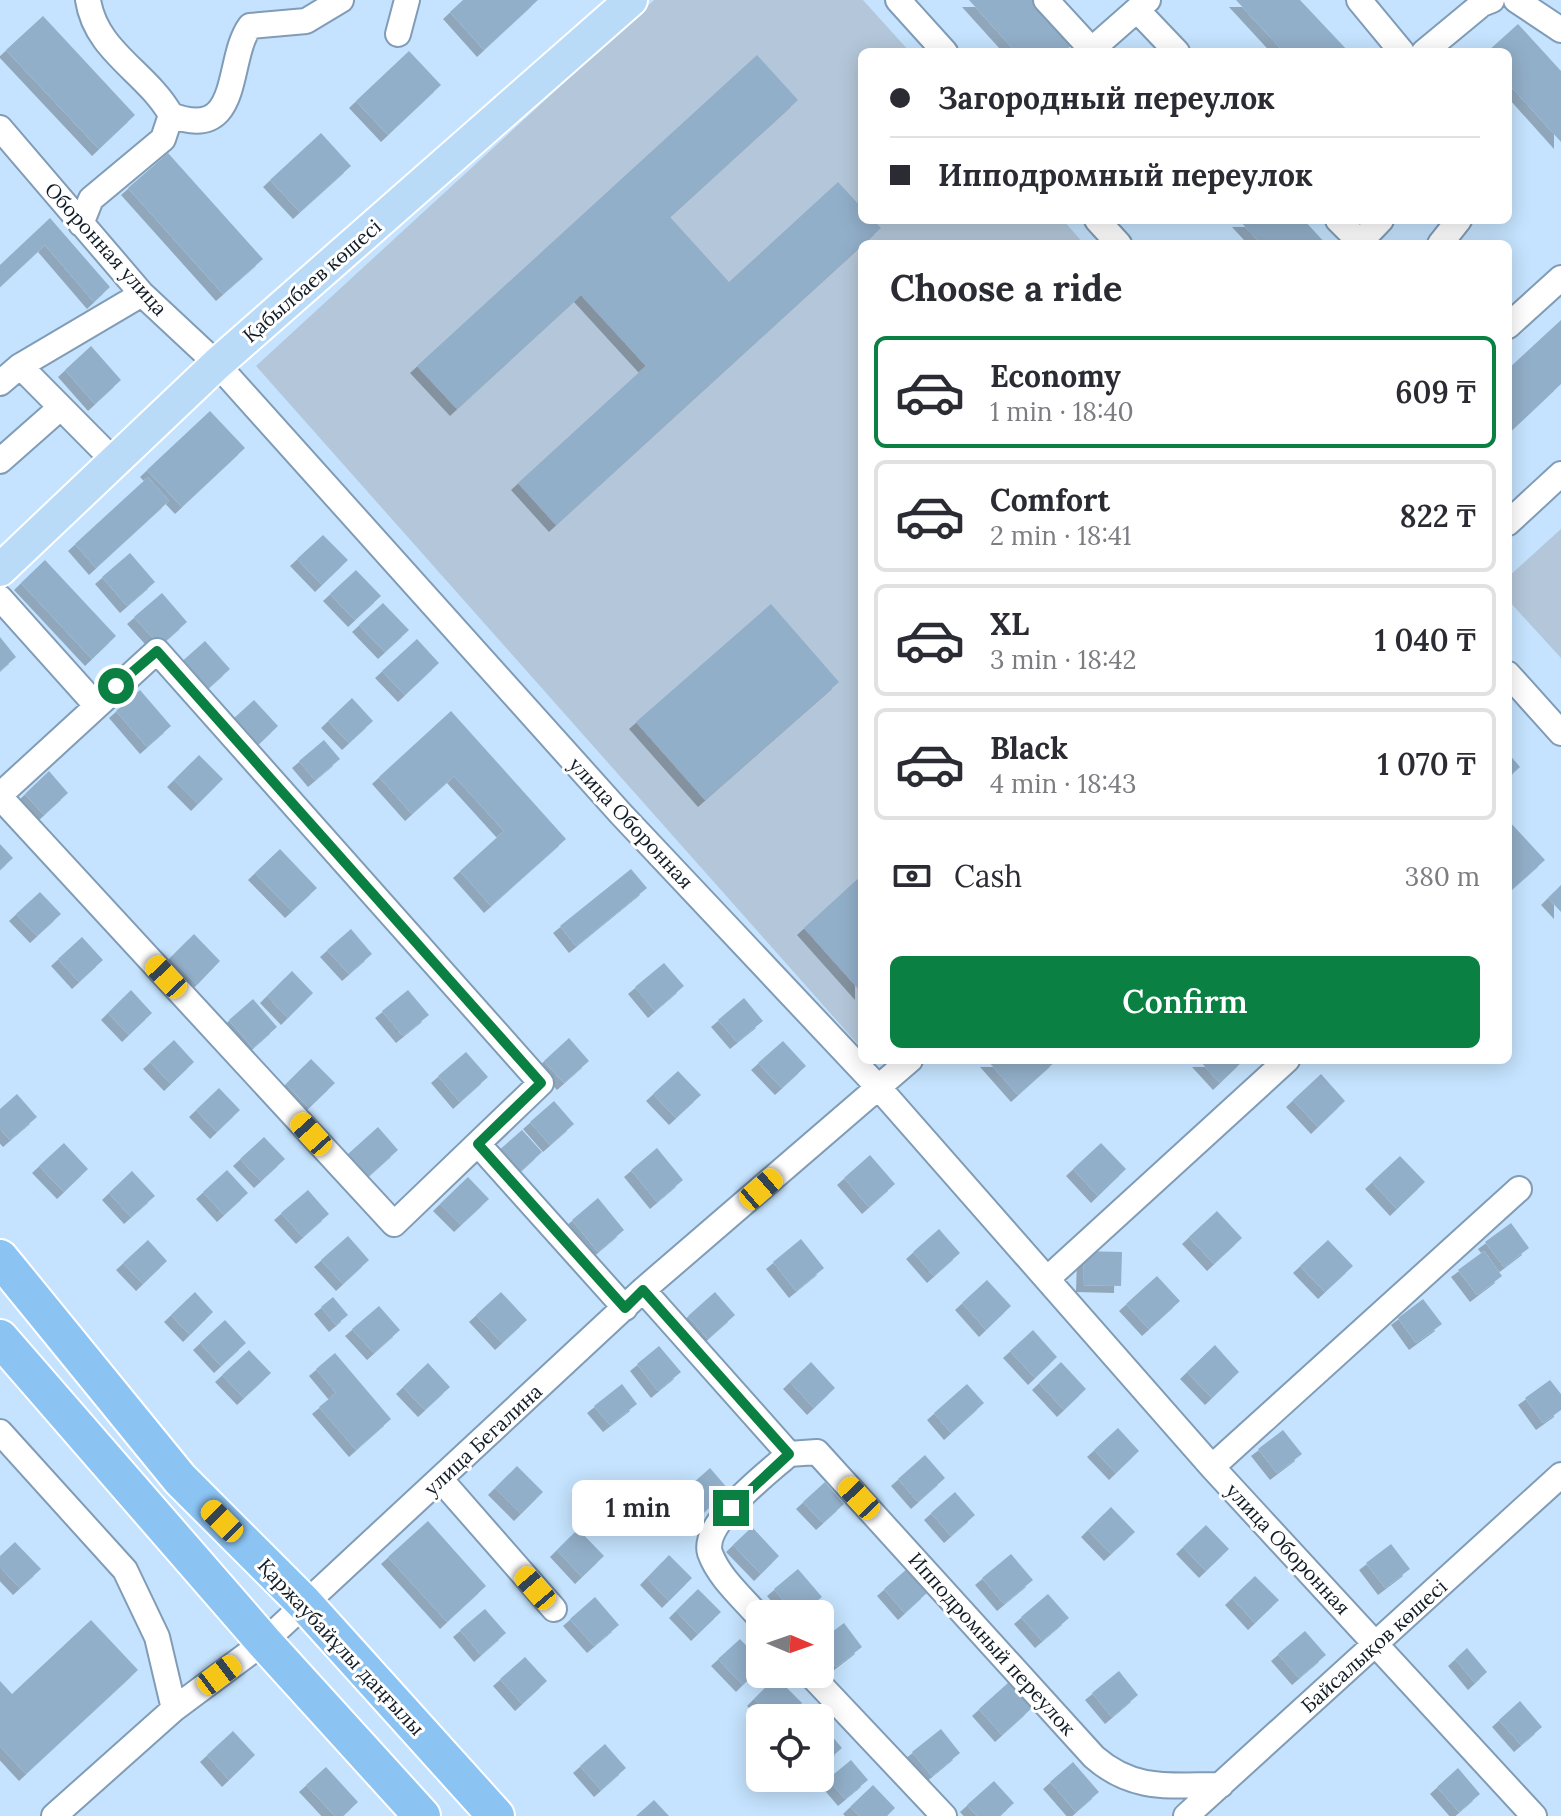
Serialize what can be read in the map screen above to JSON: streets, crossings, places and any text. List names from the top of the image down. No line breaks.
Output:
{"streets":{"highway":["Қаржаубайұлы даңғылы"],"main road":["Қабылбаев көшесі"],"street":["Оборонная улица","улица Оборонная","улица Бегалина","Ипподромный переулок","Байсалықов көшесі"]},"crossings":[["Оборонная улица","Қабылбаев көшесі"],["Оборонная улица","улица Оборонная"],["Қабылбаев көшесі","улица Оборонная"],["улица Оборонная","улица Бегалина"],["улица Оборонная","Байсалықов көшесі"],["улица Бегалина","Қаржаубайұлы даңғылы"],["Ипподромный переулок","Байсалықов көшесі"]],"north":"right","page":{"banner":["Загородный переулок","Ипподромный переулок"],"heading":"Choose a ride","list":[{"name":"Economy","note":"1 min · 18:40","value":"609 ₸"},{"name":"Comfort","note":"2 min · 18:41","value":"822 ₸"},{"name":"XL","note":"3 min · 18:42","value":"1 040 ₸"},{"name":"Black","note":"4 min · 18:43","value":"1 070 ₸"}],"pay":["Cash","380 m"],"buttons":"Confirm","bubble":"1 min"}}
